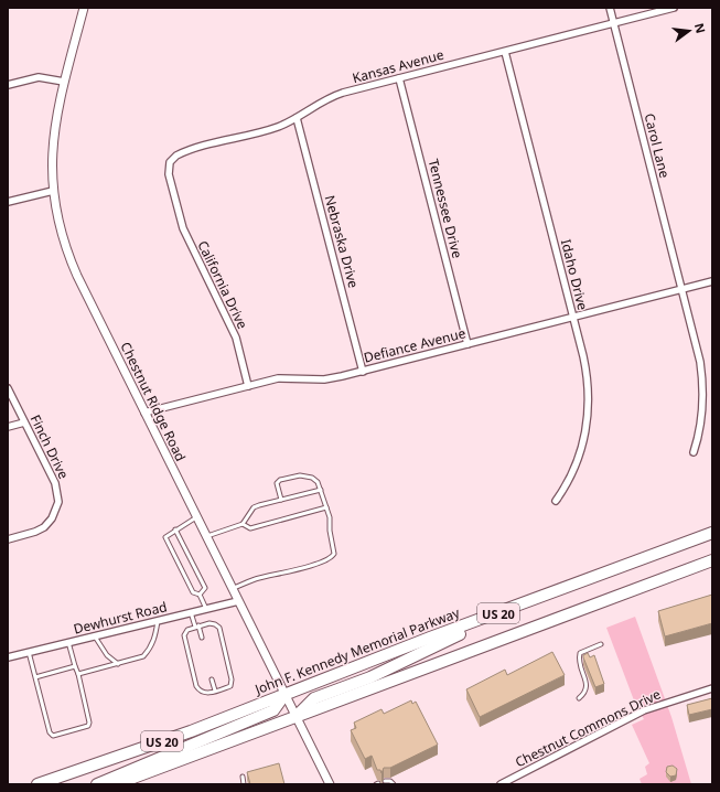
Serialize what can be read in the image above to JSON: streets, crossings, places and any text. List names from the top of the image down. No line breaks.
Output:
{"streets":{"highway":["US 20","John F. Kennedy Memorial Parkway"],"street":["Kansas Avenue","Carol Lane","Tennessee Drive","Nebraska Drive","Idaho Drive","California Drive","Defiance Avenue","Chestnut Ridge Road","Finch Drive","Dewhurst Road","Chestnut Commons Drive"]},"crossings":[["Kansas Avenue","Carol Lane"],["Kansas Avenue","Tennessee Drive"],["Kansas Avenue","Nebraska Drive"],["Kansas Avenue","Idaho Drive"],["Kansas Avenue","California Drive"],["Carol Lane","Defiance Avenue"],["Tennessee Drive","Defiance Avenue"],["Nebraska Drive","Defiance Avenue"],["Idaho Drive","Defiance Avenue"],["California Drive","Defiance Avenue"],["Defiance Avenue","Chestnut Ridge Road"],["Chestnut Ridge Road","US 20"],["Chestnut Ridge Road","Dewhurst Road"],["Chestnut Ridge Road","John F. Kennedy Memorial Parkway"]],"north":"right"}
